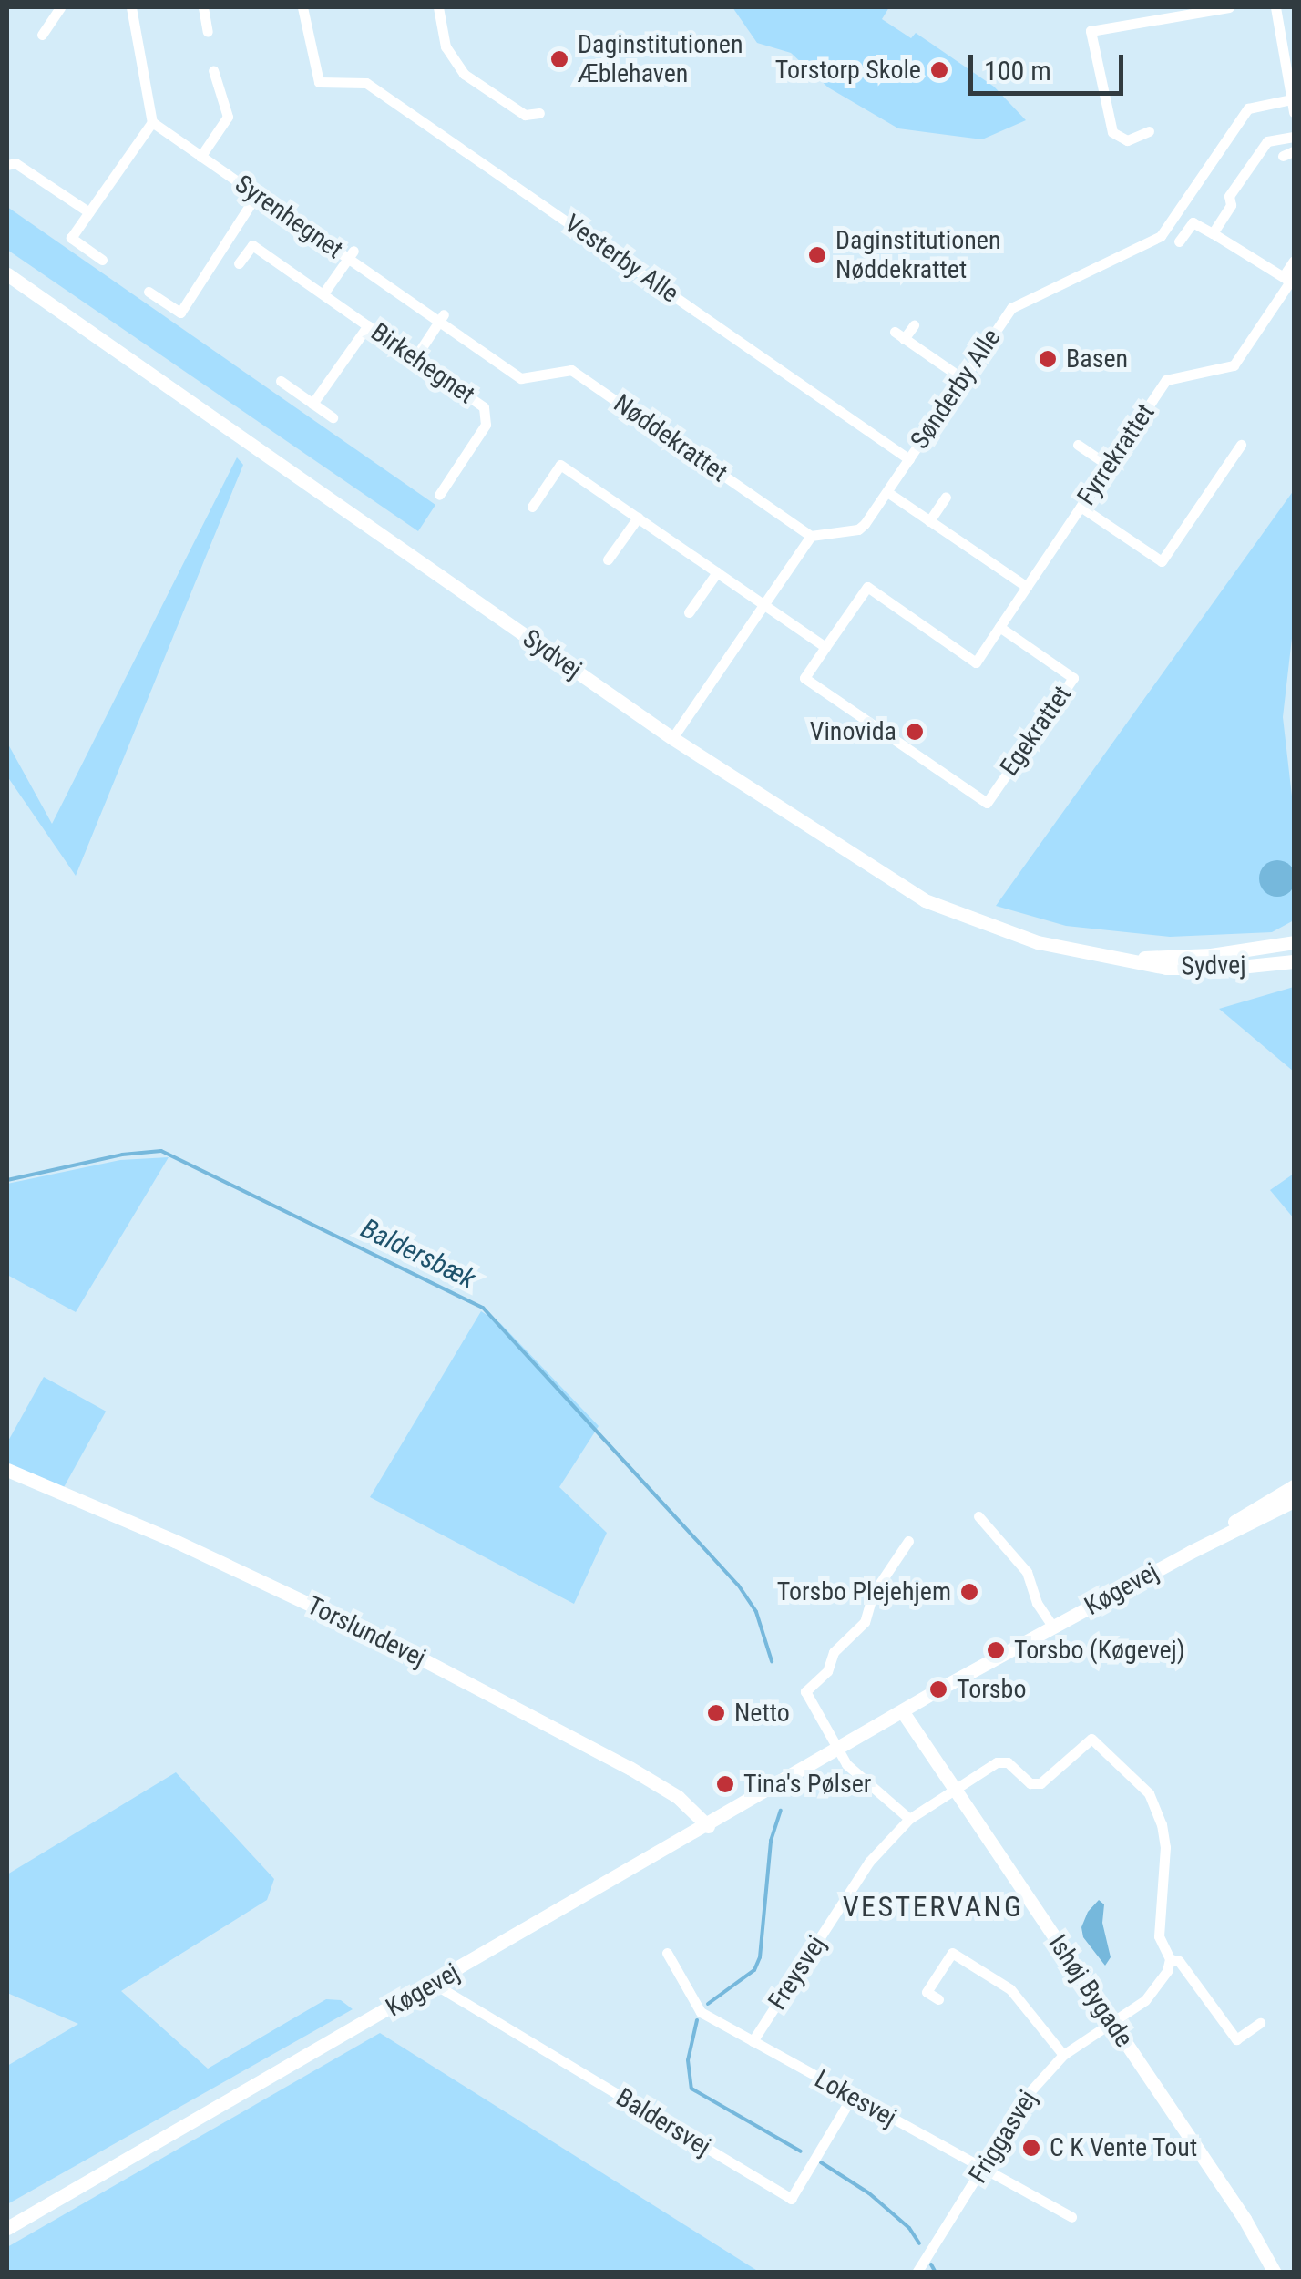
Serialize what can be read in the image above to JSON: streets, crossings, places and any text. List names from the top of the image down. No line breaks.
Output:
{"streets":{"street":["Syrenhegnet","Vesterby Alle","Birkehegnet","Sønderby Alle","Nøddekrattet","Fyrrekrattet","Sydvej","Egekrattet","Køgevej","Torslundevej","Freysvej","Ishøj Bygade","Lokesvej","Baldersvej","Friggasvej"]},"crossings":[["Syrenhegnet","Nøddekrattet"],["Vesterby Alle","Sønderby Alle"],["Sønderby Alle","Nøddekrattet"],["Fyrrekrattet","Egekrattet"],["Køgevej","Torslundevej"],["Køgevej","Ishøj Bygade"],["Køgevej","Baldersvej"],["Freysvej","Ishøj Bygade"],["Freysvej","Lokesvej"],["Freysvej","Friggasvej"],["Ishøj Bygade","Friggasvej"],["Lokesvej","Baldersvej"],["Lokesvej","Friggasvej"]],"districts":["VESTERVANG"],"water":["Baldersbæk"],"places":["Daginstitutionen Æblehaven","Torstorp Skole","Daginstitutionen Nøddekrattet","Basen","Vinovida","Torsbo Plejehjem","Torsbo (Køgevej)","Torsbo","Netto","Tina's Pølser","C K Vente Tout"],"scale_bar":"100 m"}
